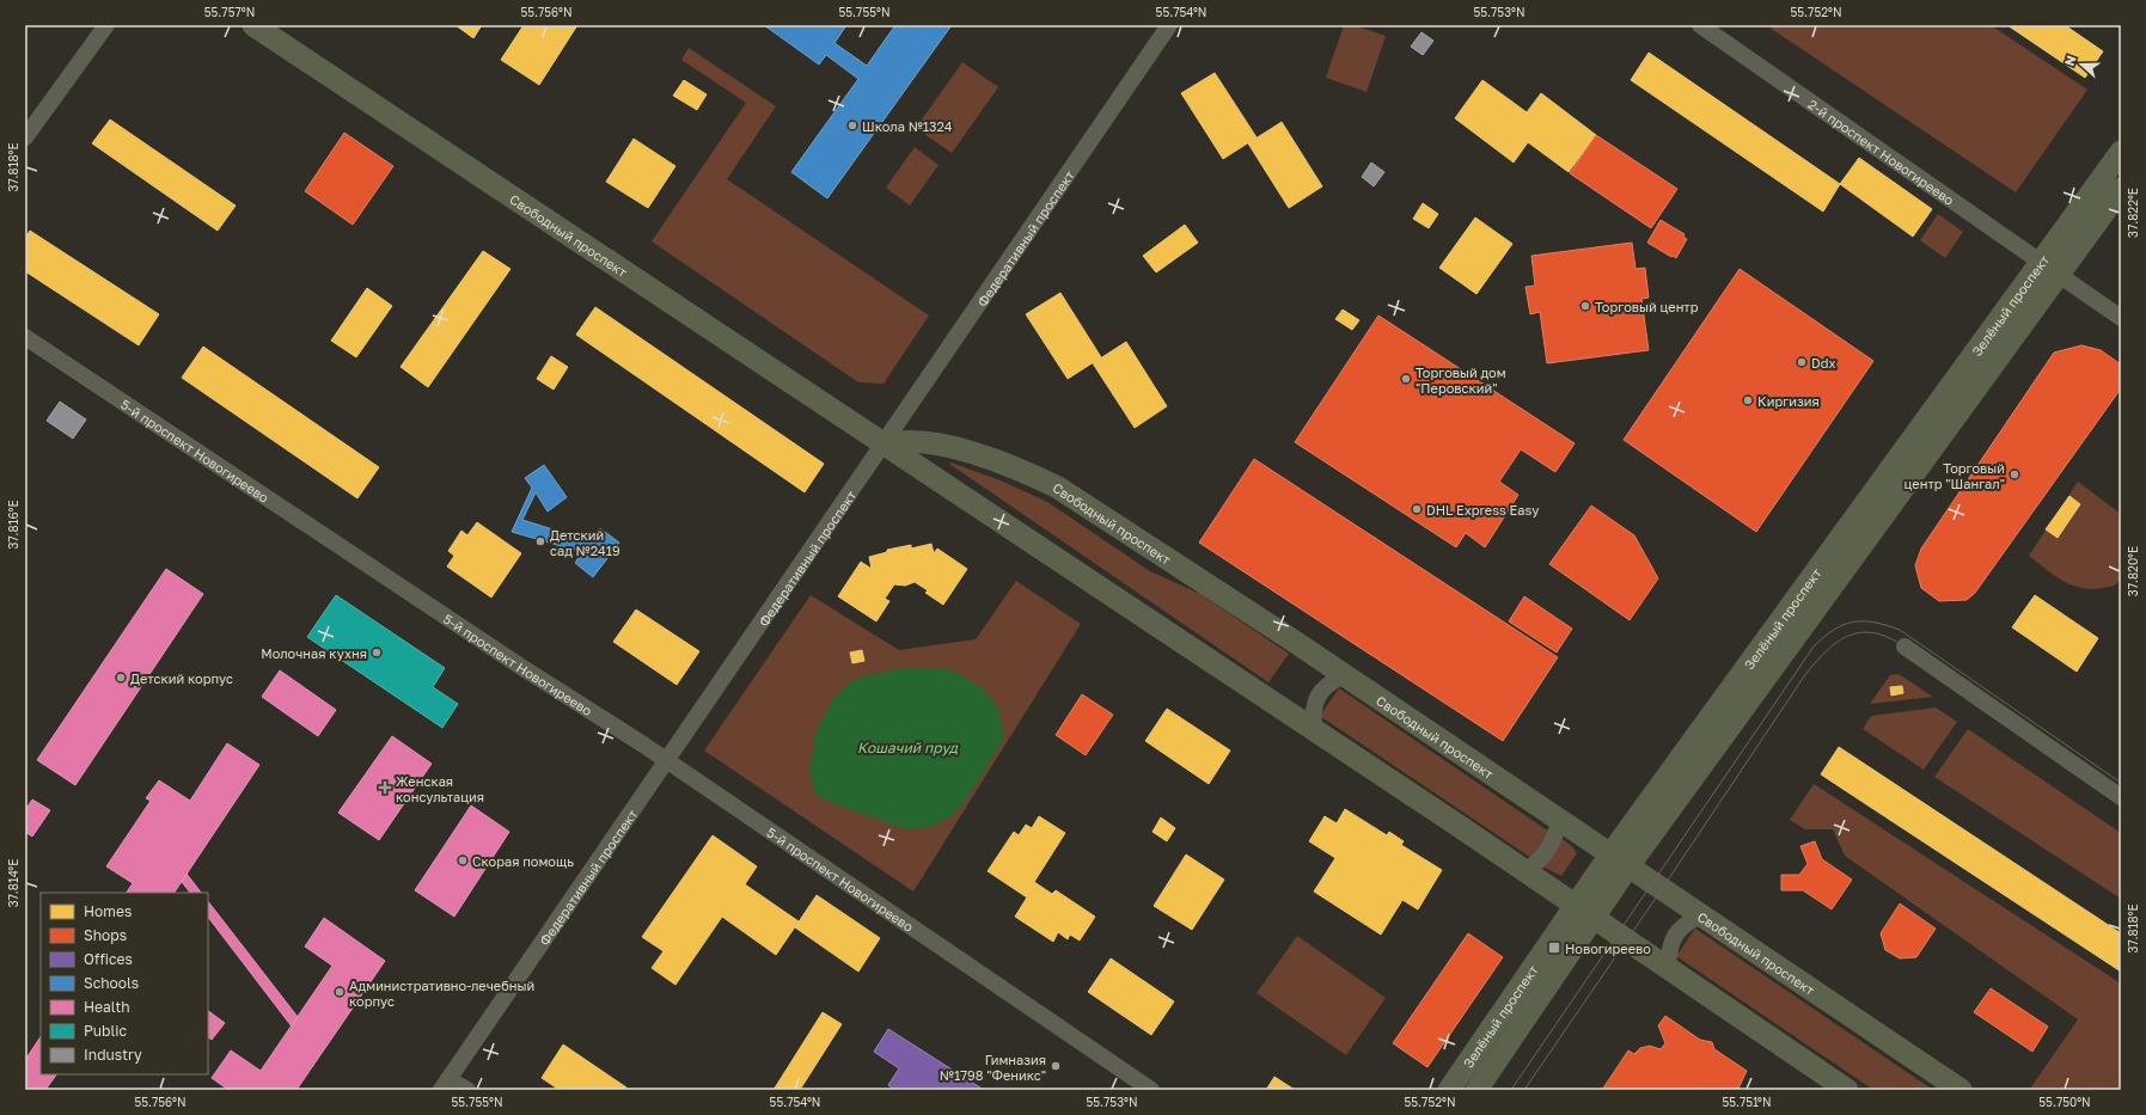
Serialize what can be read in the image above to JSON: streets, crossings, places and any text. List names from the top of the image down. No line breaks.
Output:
{"streets":{"main road":["Свободный проспект","Зелёный проспект"],"street":["2-й проспект Новогиреево","Федеративный проспект","5-й проспект Новогиреево"]},"crossings":[["2-й проспект Новогиреево","Зелёный проспект"],["Свободный проспект","Федеративный проспект"],["Свободный проспект","Зелёный проспект"],["Федеративный проспект","5-й проспект Новогиреево"]],"water":["Кошачий пруд"],"places":{"other":["Школа №1324","Торговый центр","Ddx","Торговый дом \"Перовский\"","Киргизия","Торговый центр \"Шангал\"","DHL Express Easy","Детский сад №2419","Молочная кухня","Детский корпус","Скорая помощь","Административно-лечебный корпус","Гимназия №1798 \"Феникс\""],"health":["Женская консультация"],"transit":["Новогиреево"]},"legend":["Homes","Shops","Offices","Schools","Health","Public","Industry"],"north":"left","coordinates":["55.757°N","55.756°N","55.755°N","55.754°N","55.753°N","55.752°N","37.818°E","37.822°E","37.816°E","37.820°E","37.814°E","55.751°N","55.750°N"]}
